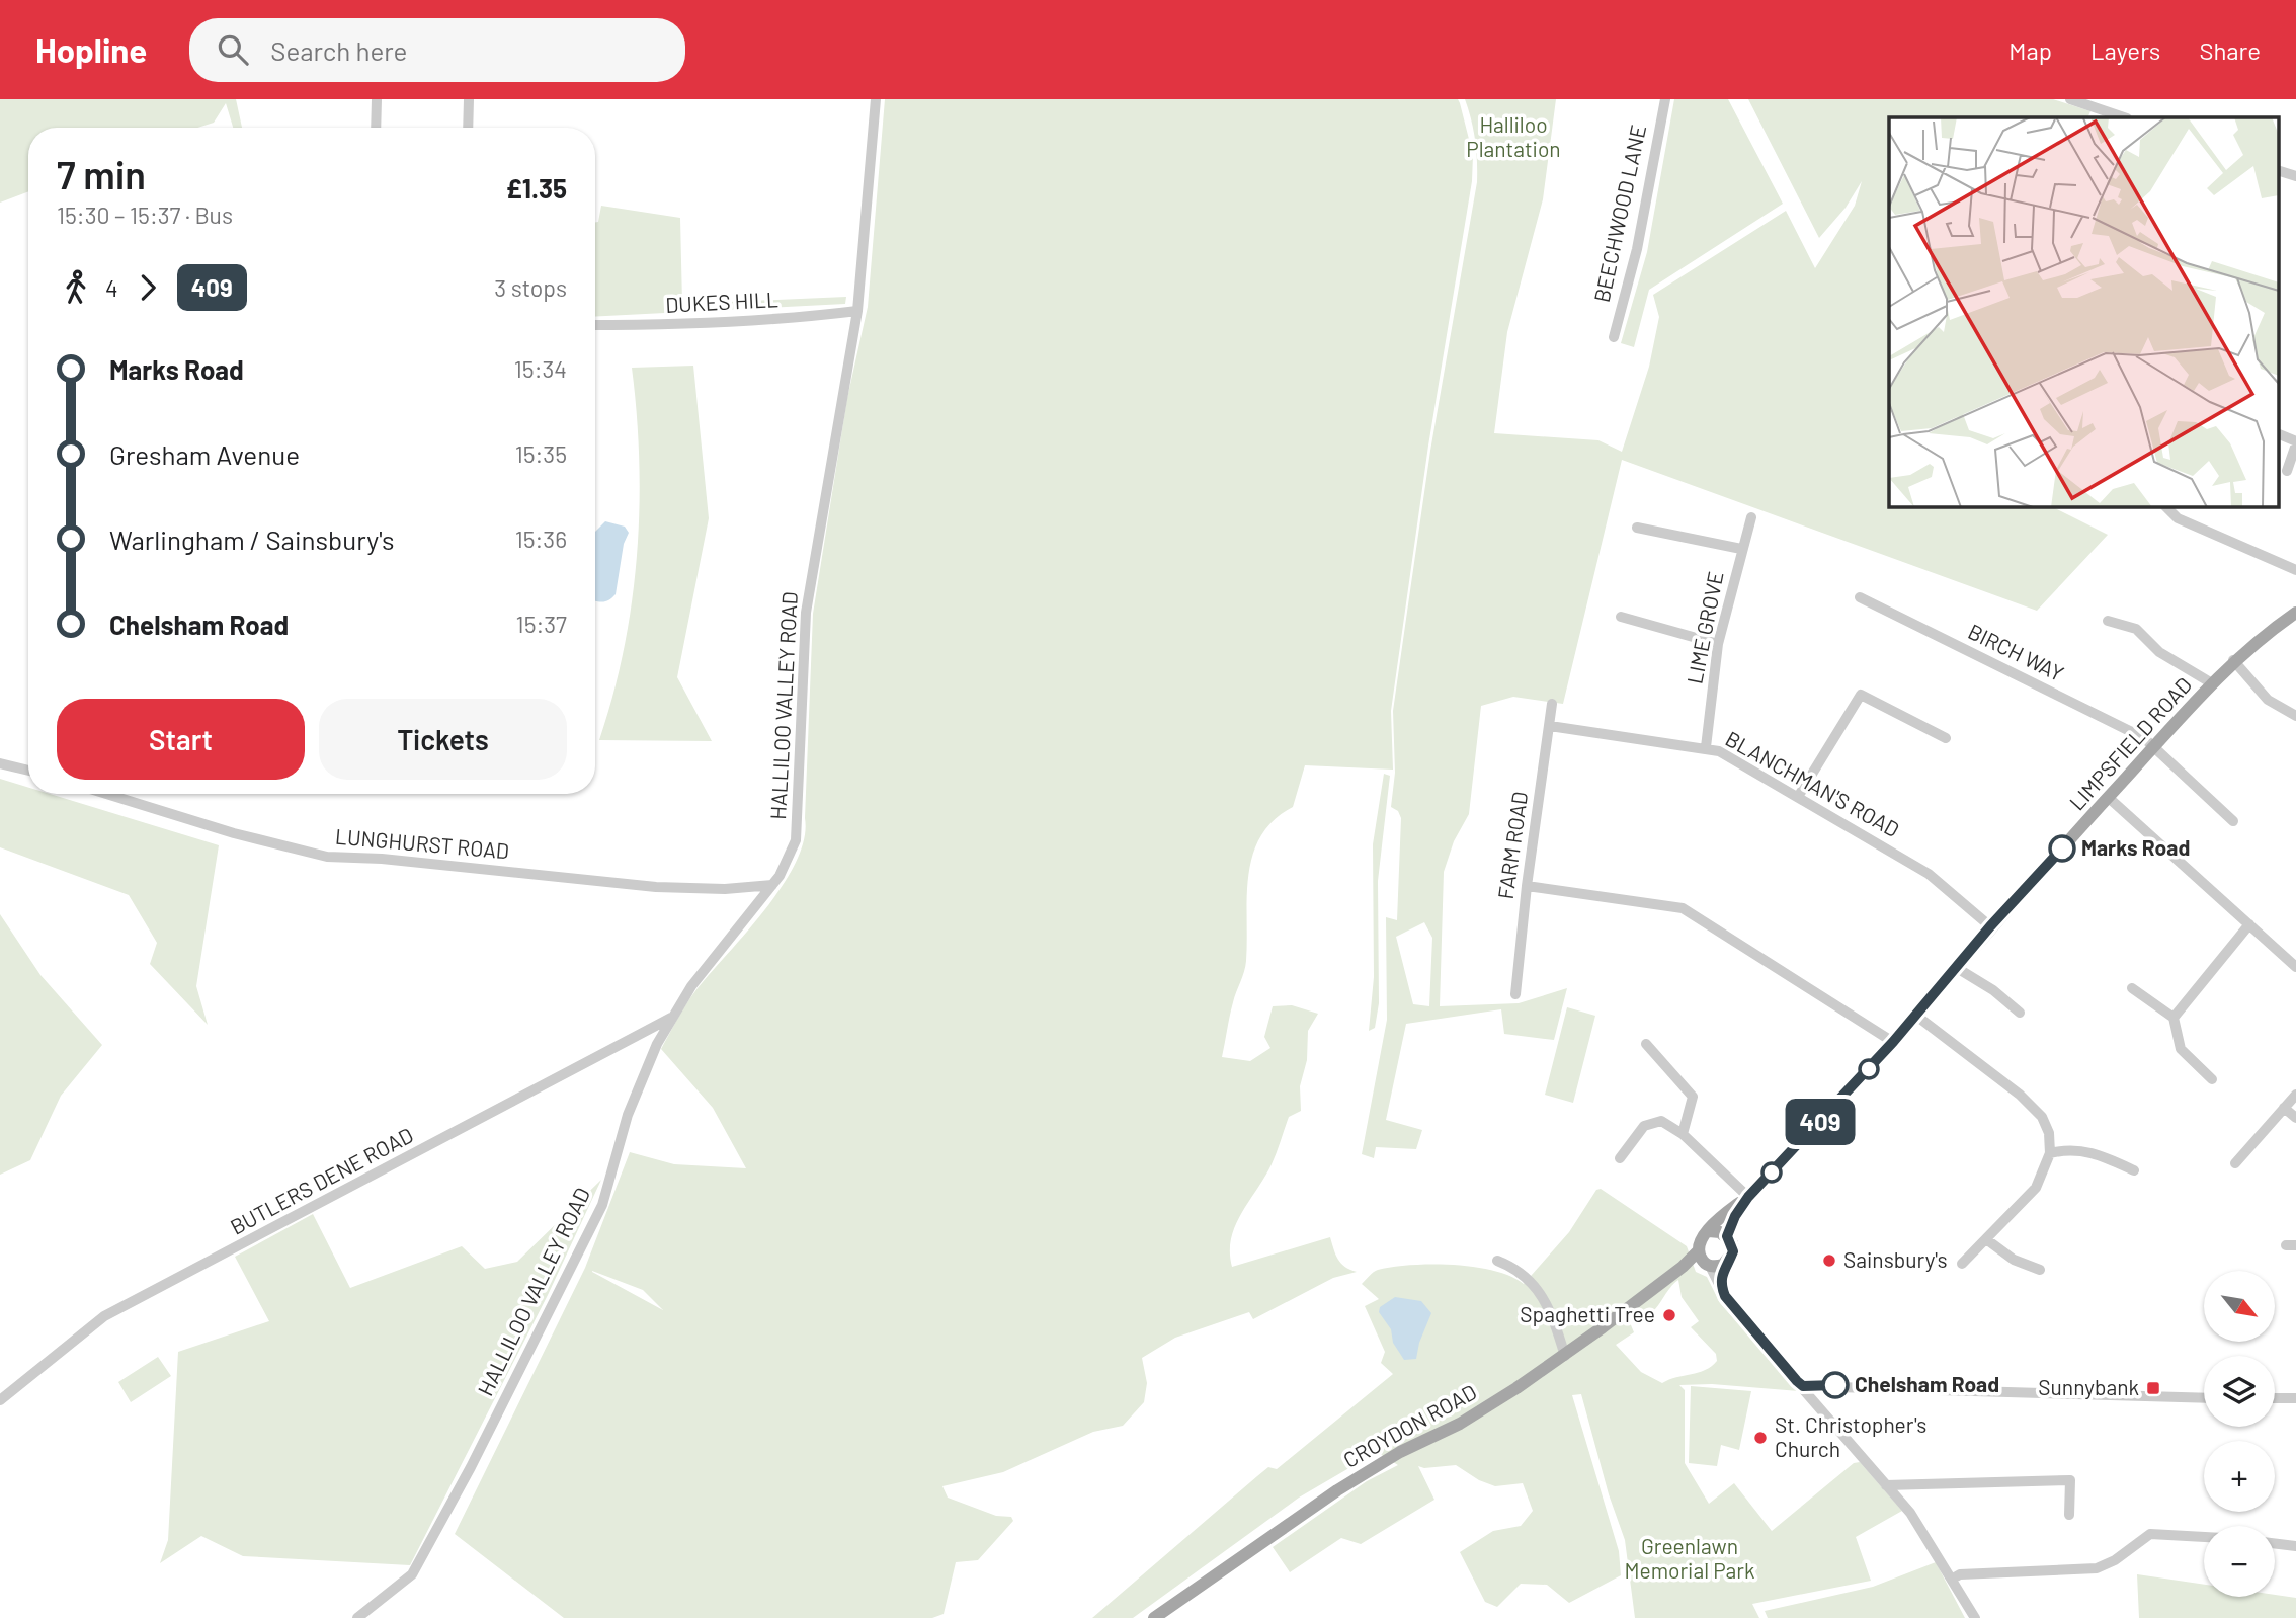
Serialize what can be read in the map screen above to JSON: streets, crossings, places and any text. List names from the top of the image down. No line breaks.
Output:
{"streets":{"main road":["LIMPSFIELD ROAD","CROYDON ROAD"],"street":["BEECHWOOD LANE","DUKES HILL","LIME GROVE","BIRCH WAY","HALLILOO VALLEY ROAD","BLANCHMAN'S ROAD","LUNGHURST ROAD","FARM ROAD","BUTLERS DENE ROAD"]},"crossings":[["DUKES HILL","HALLILOO VALLEY ROAD"],["LIME GROVE","BLANCHMAN'S ROAD"],["BIRCH WAY","LIMPSFIELD ROAD"],["HALLILOO VALLEY ROAD","LUNGHURST ROAD"],["HALLILOO VALLEY ROAD","BUTLERS DENE ROAD"],["LIMPSFIELD ROAD","BLANCHMAN'S ROAD"],["LIMPSFIELD ROAD","CROYDON ROAD"],["BLANCHMAN'S ROAD","FARM ROAD"]],"parks":["Halliloo Plantation","Greenlawn Memorial Park"],"places":{"other":["Marks Road","Sainsbury's","Spaghetti Tree","Chelsham Road","St. Christopher's Church"],"transit":["Sunnybank"]},"lines":["bus line 409"],"north":"bottom right","page":{"header":"Hopline","search":"Search here","nav":["Map","Layers","Share"],"on_map":"409","heading":["7 min","15:30 – 15:37 · Bus","£1.35"],"legs":["4","409","3 stops"],"list":[{"name":"Marks Road","value":"15:34"},{"name":"Gresham Avenue","value":"15:35"},{"name":"Warlingham / Sainsbury's","value":"15:36"},{"name":"Chelsham Road","value":"15:37"}],"buttons":["Start","Tickets"],"map_buttons":["+","−"]}}
